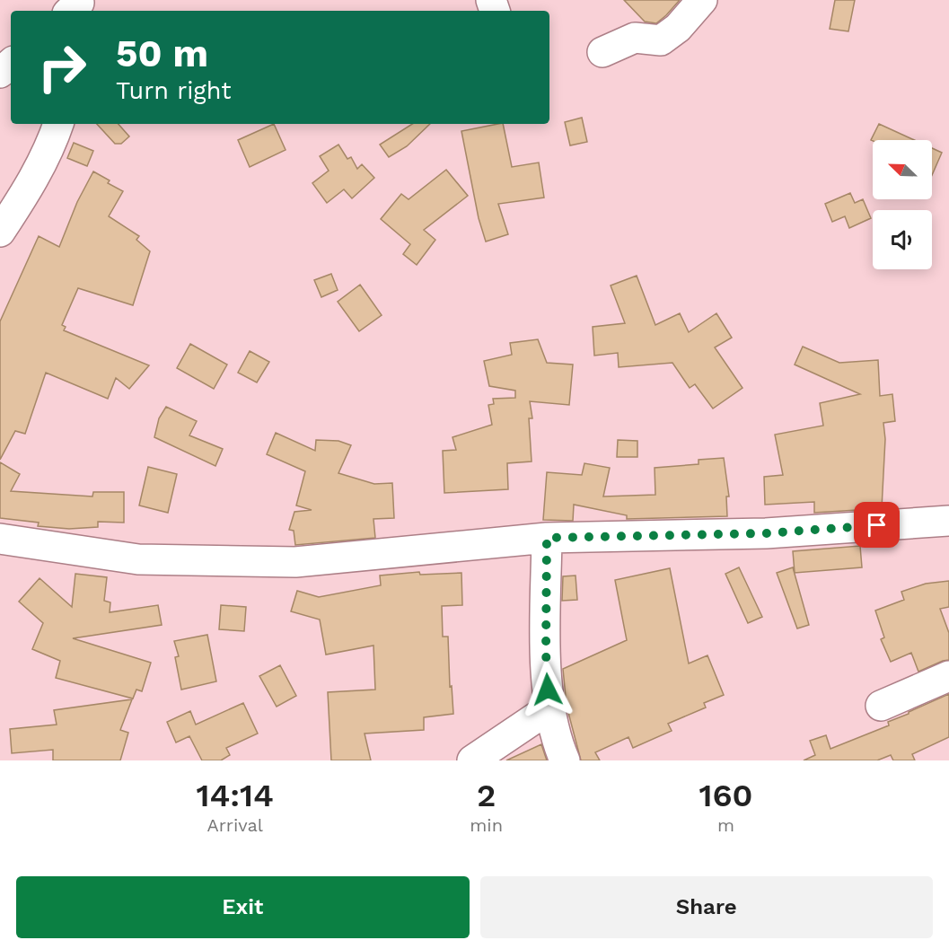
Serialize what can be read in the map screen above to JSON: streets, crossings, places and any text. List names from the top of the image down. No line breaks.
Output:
{"north":"top left","page":{"turn":["50 m","Turn right"],"eta":["14:14","Arrival","2","min","160","m"],"buttons":["Exit","Share"]}}
